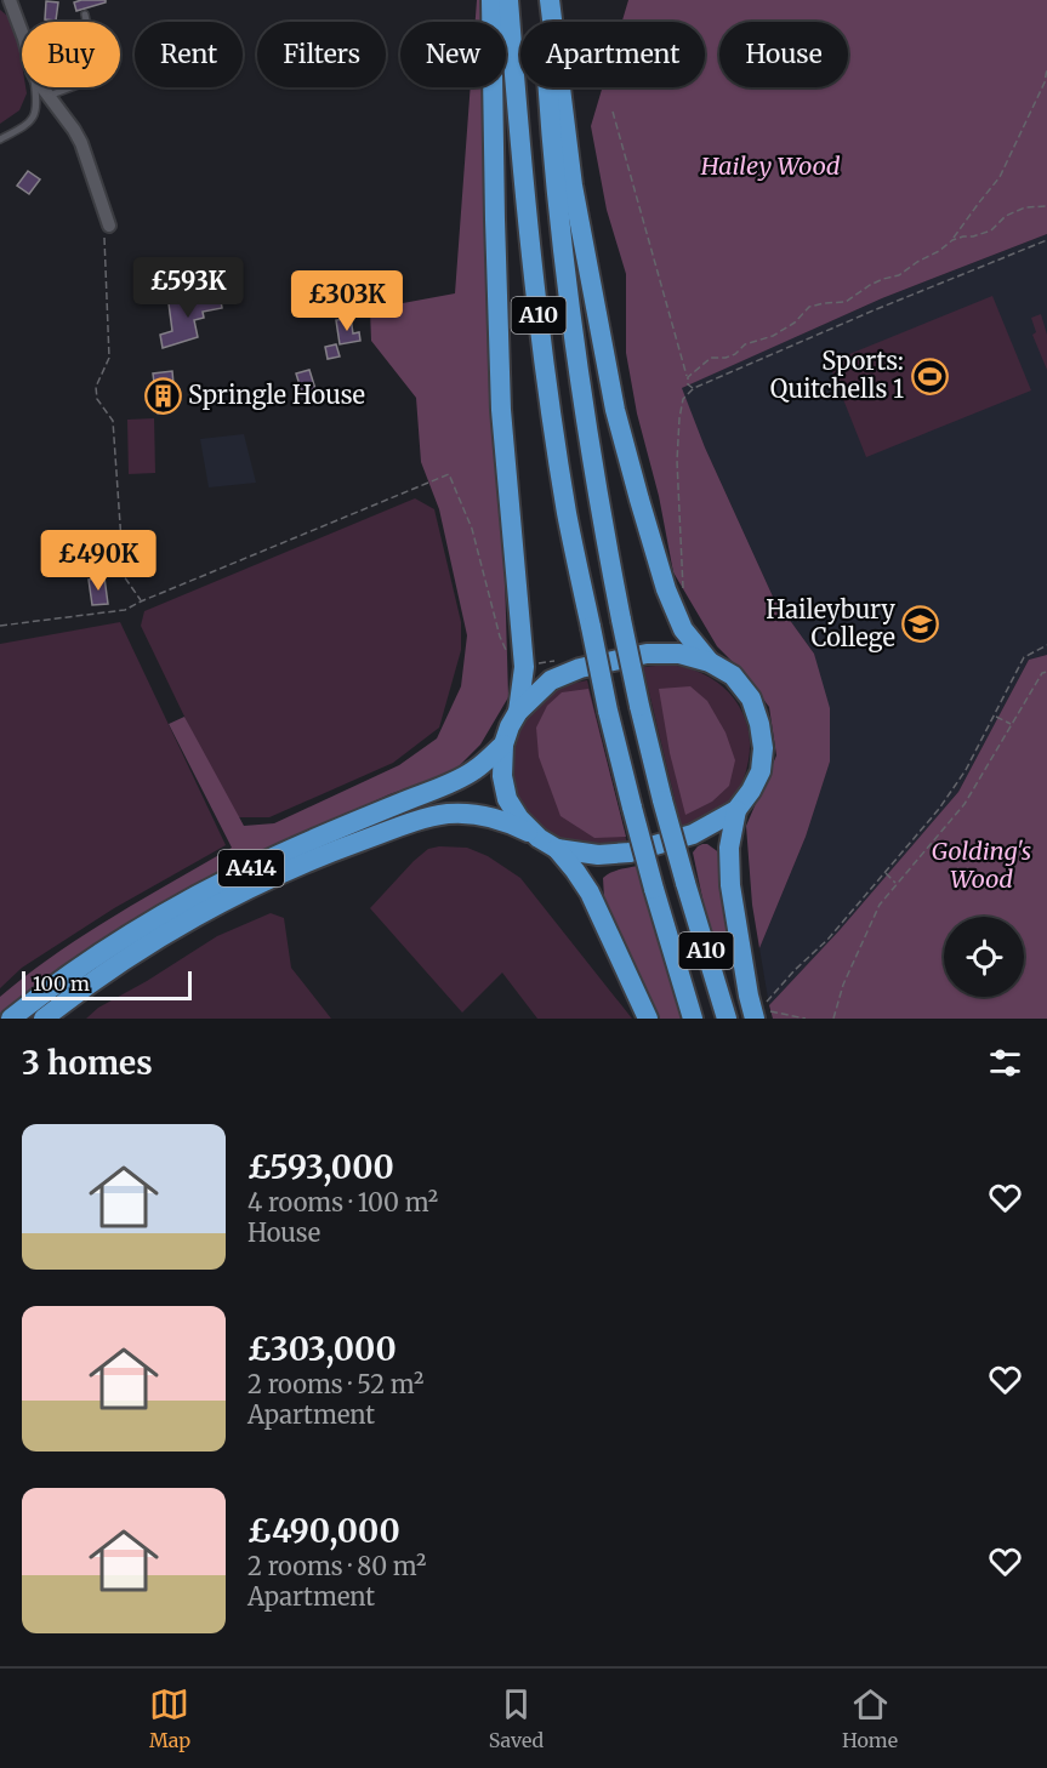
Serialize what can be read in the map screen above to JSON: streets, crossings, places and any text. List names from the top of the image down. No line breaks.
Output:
{"streets":{"highway":["A10","A414"]},"parks":["Hailey Wood","Golding's Wood"],"places":{"sports":["Sports: Quitchells 1"],"building":["Springle House"],"school or university":["Haileybury College"]},"scale_bar":"100 m","page":{"chip":["Buy","Rent","Filters","New","Apartment","House"],"price":["£593K","£303K","£490K"],"scale":"100 m","heading":"3 homes","list":[{"name":"£593,000","note":"4 rooms · 100 m² · House"},{"name":"£303,000","note":"2 rooms · 52 m² · Apartment"},{"name":"£490,000","note":"2 rooms · 80 m² · Apartment"}],"tabs":["Map","Saved","Home"]}}
